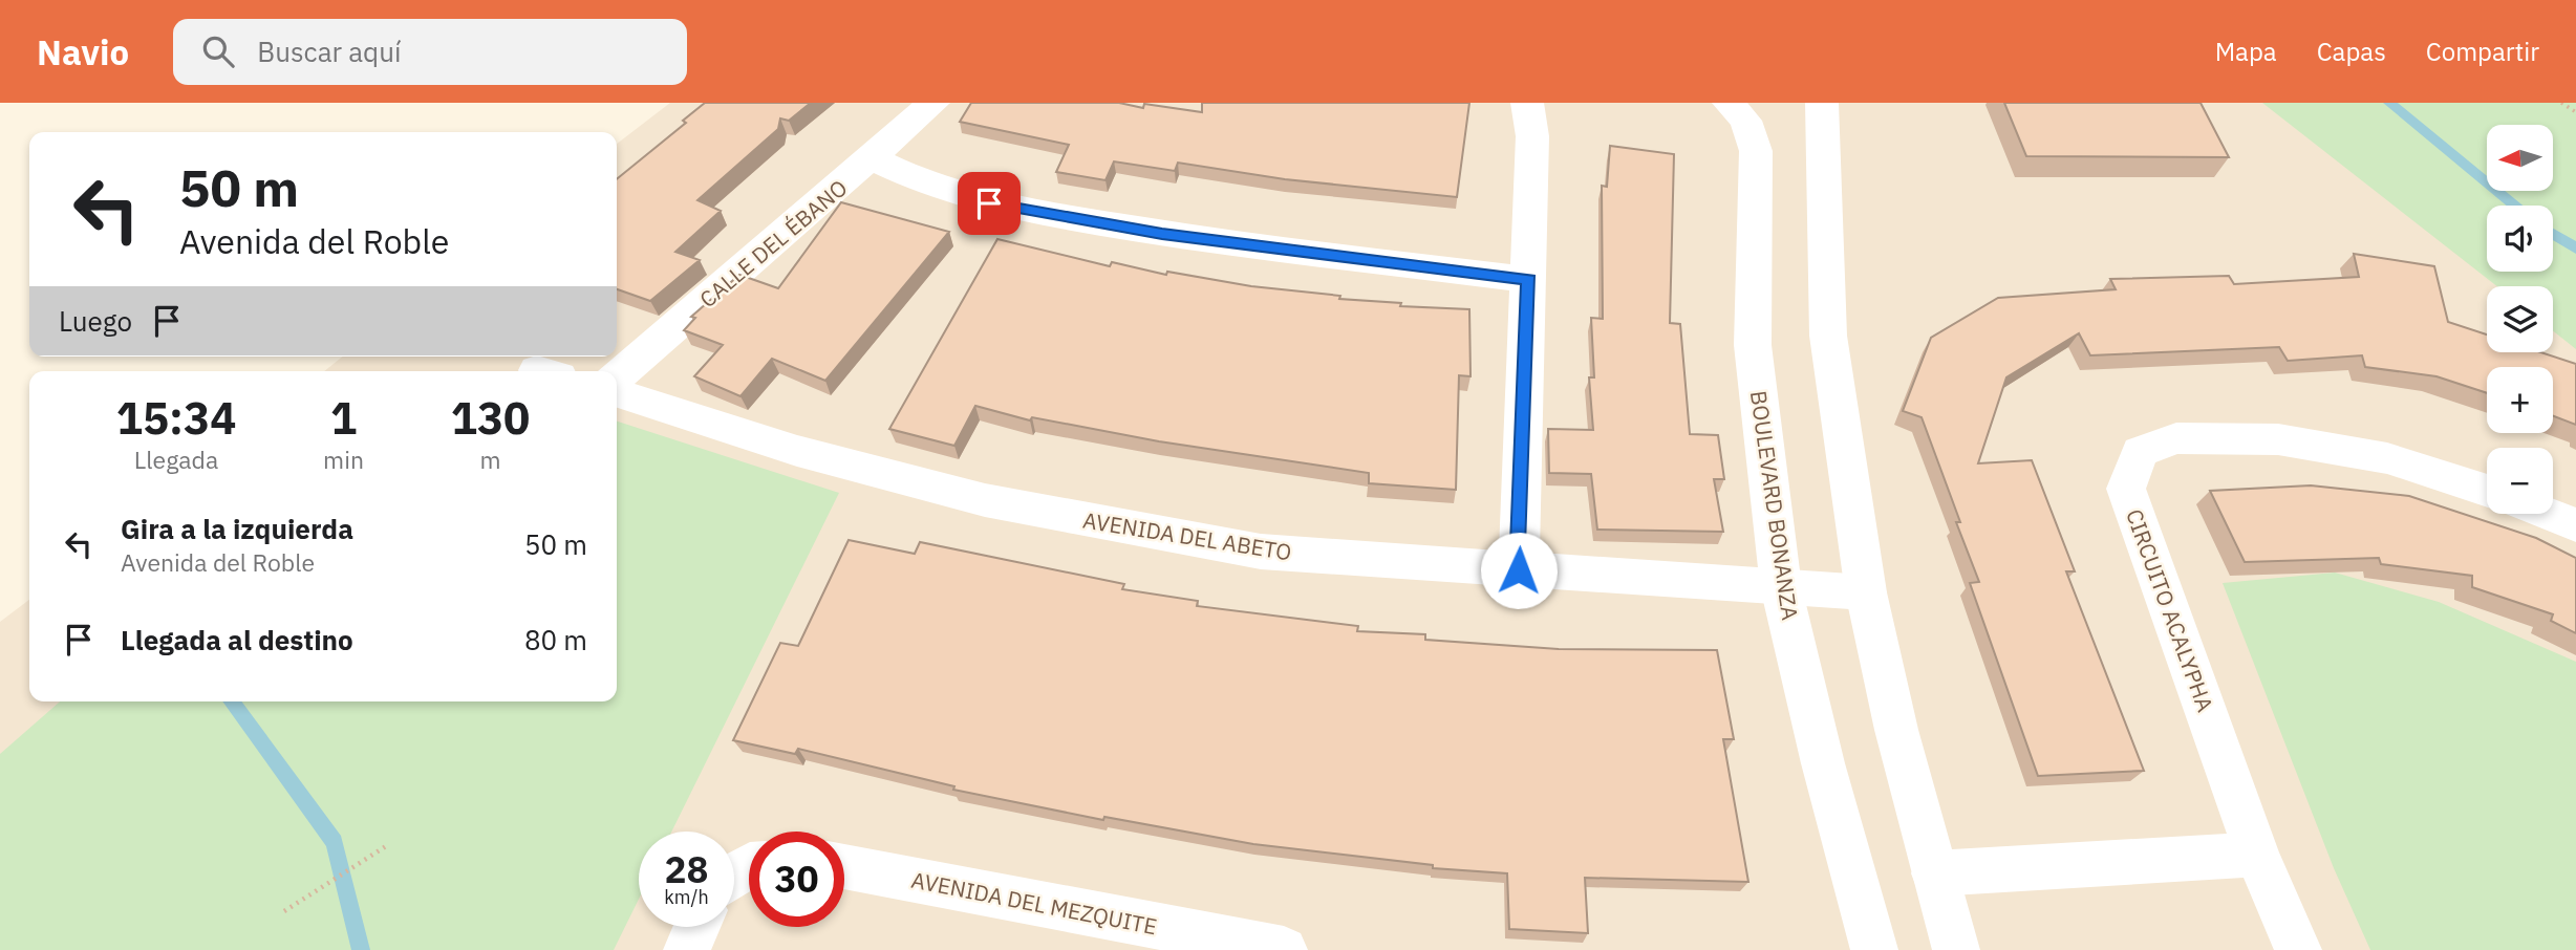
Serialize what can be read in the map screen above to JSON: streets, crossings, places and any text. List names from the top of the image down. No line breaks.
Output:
{"streets":{"street":["CALLE DEL ÉBANO","BOULEVARD BONANZA","AVENIDA DEL ABETO","CIRCUITO ACALYPHA","AVENIDA DEL MEZQUITE"]},"crossings":[["BOULEVARD BONANZA","AVENIDA DEL ABETO"]],"north":"left","page":{"header":"Navio","search":"Buscar aquí","nav":["Mapa","Capas","Compartir"],"map_buttons":["+","−"],"turn":["50 m","Avenida del Roble"],"then":"Luego","eta":["15:34","Llegada","1","min","130","m"],"list":[{"name":"Gira a la izquierda","note":"Avenida del Roble","value":"50 m"},{"name":"Llegada al destino","value":"80 m"}],"speed":"28 km/h","limit":"30"}}
